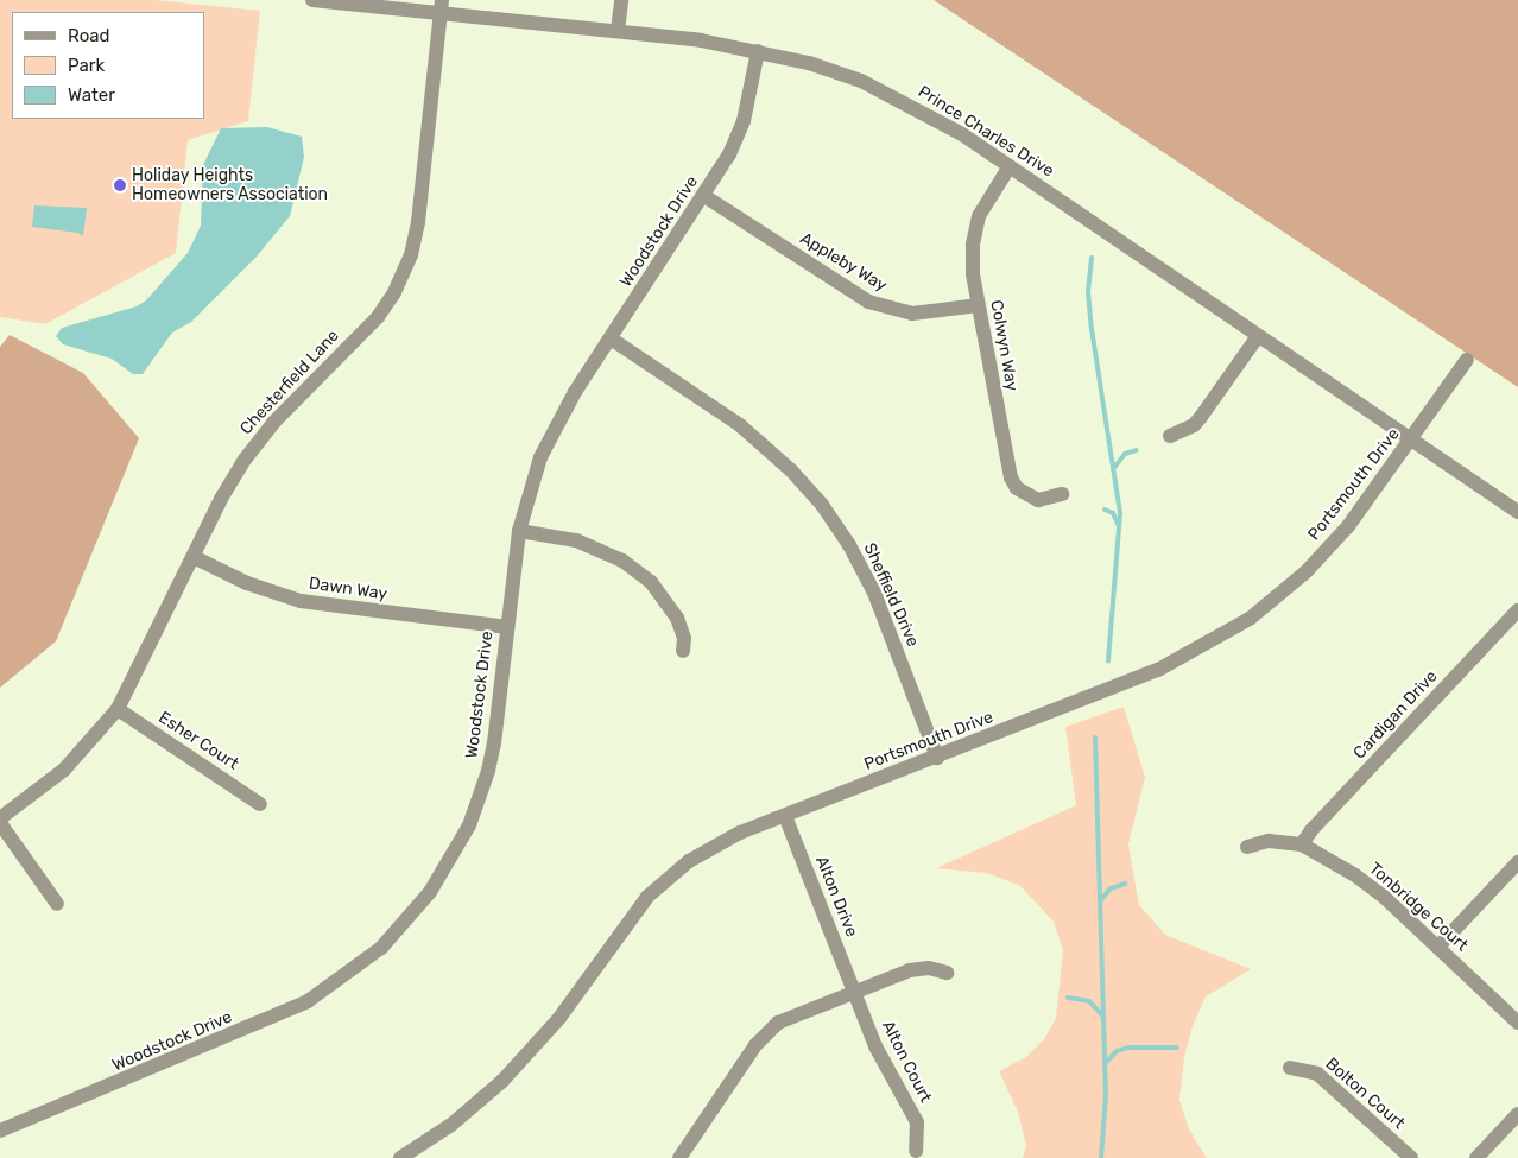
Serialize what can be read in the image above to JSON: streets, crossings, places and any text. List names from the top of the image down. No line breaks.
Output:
{"streets":{"street":["Prince Charles Drive","Woodstock Drive","Appleby Way","Colwyn Way","Chesterfield Lane","Portsmouth Drive","Dawn Way","Sheffield Drive","Cardigan Drive","Esher Court","Alton Drive","Tonbridge Court","Alton Court","Bolton Court"]},"crossings":[["Prince Charles Drive","Woodstock Drive"],["Prince Charles Drive","Colwyn Way"],["Prince Charles Drive","Chesterfield Lane"],["Prince Charles Drive","Portsmouth Drive"],["Woodstock Drive","Appleby Way"],["Woodstock Drive","Dawn Way"],["Woodstock Drive","Sheffield Drive"],["Appleby Way","Colwyn Way"],["Chesterfield Lane","Dawn Way"],["Chesterfield Lane","Esher Court"],["Portsmouth Drive","Sheffield Drive"],["Portsmouth Drive","Alton Drive"],["Cardigan Drive","Tonbridge Court"],["Alton Drive","Alton Court"]],"places":["Holiday Heights Homeowners Association"],"legend":["Road","Park","Water"]}
